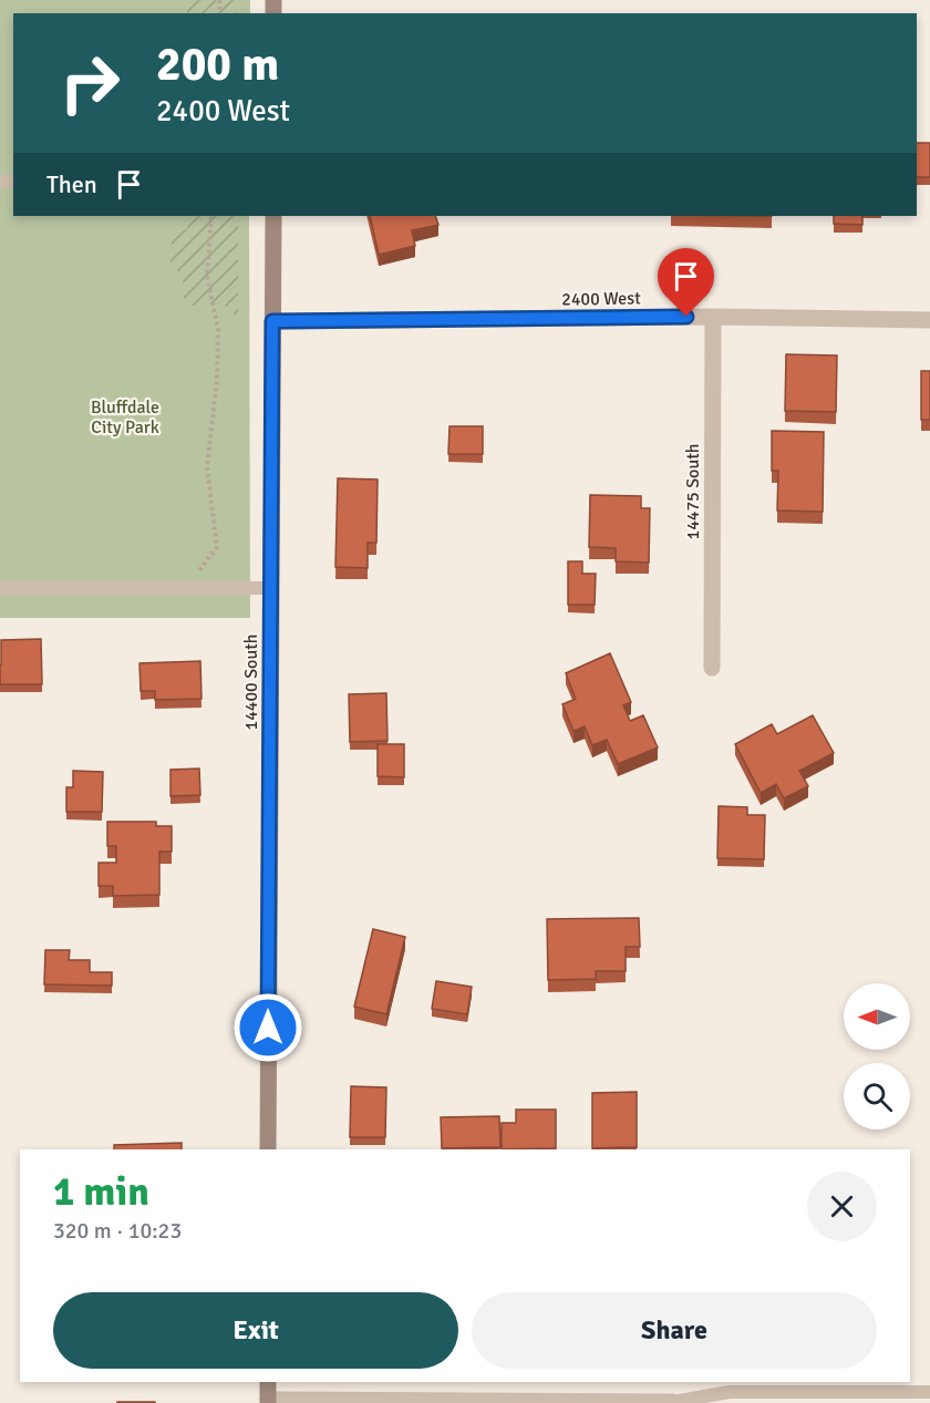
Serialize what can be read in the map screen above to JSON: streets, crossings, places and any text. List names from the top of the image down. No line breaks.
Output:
{"streets":{"main road":["14400 South"],"street":["2400 West","14475 South"]},"crossings":[["2400 West","14475 South"],["2400 West","14400 South"]],"parks":["Bluffdale City Park"],"north":"left","page":{"turn":["200 m","2400 West"],"then":"Then","heading":["1 min","320 m · 10:23"],"buttons":["Exit","Share"]}}
